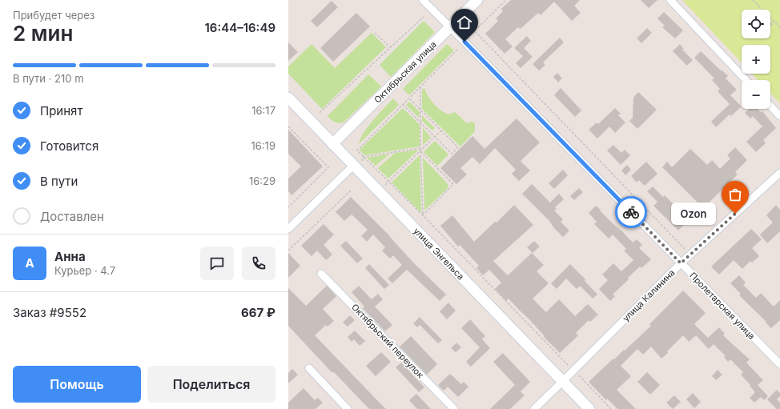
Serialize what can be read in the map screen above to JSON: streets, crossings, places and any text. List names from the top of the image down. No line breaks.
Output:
{"streets":{"main road":["Октябрьская улица","улица Энгельса"],"street":["улица Калинина","Пролетарская улица","Октябрьский переулок"]},"crossings":[["Октябрьская улица","улица Энгельса"],["Октябрьская улица","Пролетарская улица"],["улица Энгельса","улица Калинина"],["улица Калинина","Пролетарская улица"]],"places":["Ozon"],"page":{"heading":["2 мин","Прибудет через","16:44–16:49"],"panel":["Анна","Курьер · 4.7","Заказ #9552","667 ₽"],"map_buttons":["+","−"],"bar":"В пути · 210 m","list":[["Принят","16:17"],["Готовится","16:19"],["В пути","16:29"],"Доставлен"],"bubble":"Ozon","round":"А","buttons":["Помощь","Поделиться"]}}
